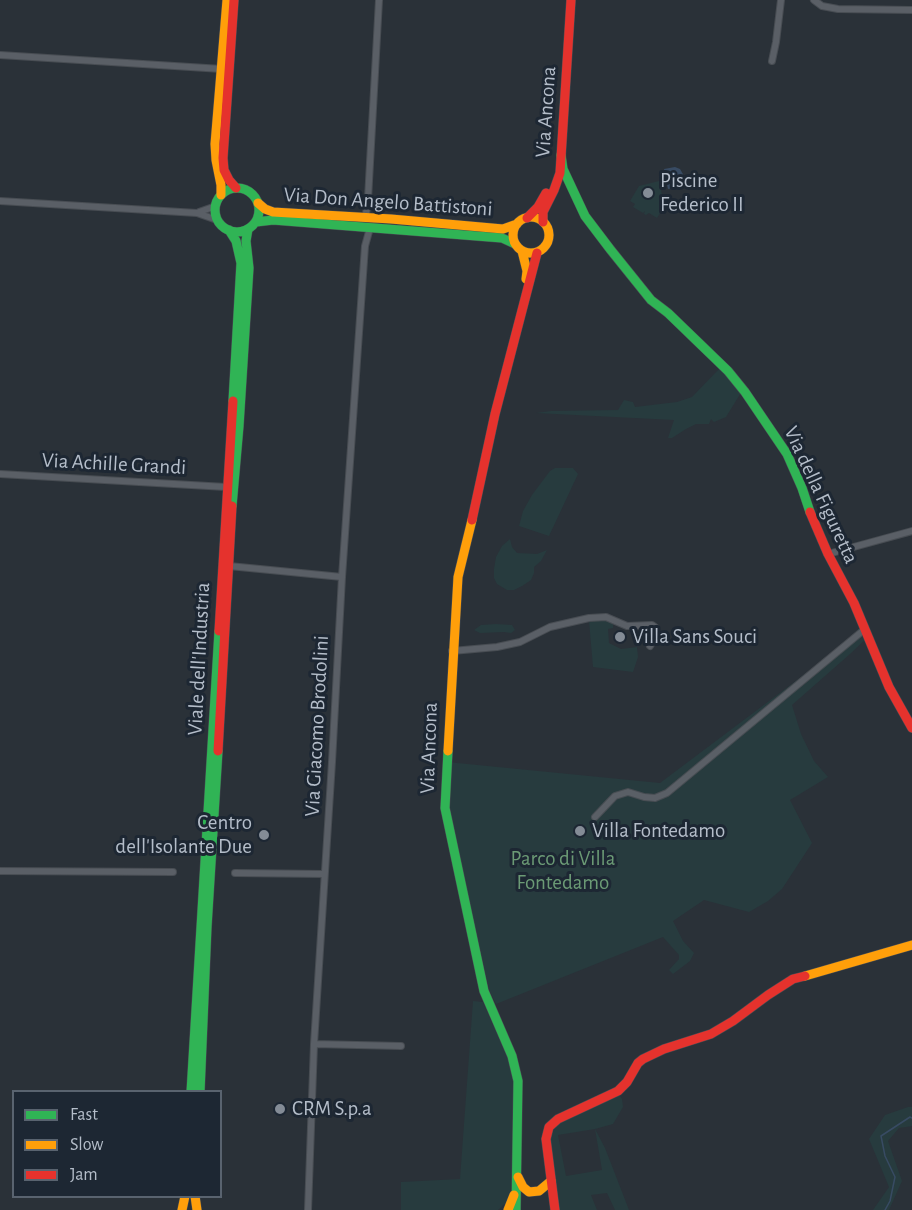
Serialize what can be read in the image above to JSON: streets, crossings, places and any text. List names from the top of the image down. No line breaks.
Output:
{"streets":{"main road":["Via Ancona","Via Don Angelo Battistoni","Via della Figuretta","Viale dell'Industria"],"street":["Via Achille Grandi","Via Giacomo Brodolini"]},"crossings":[["Via Ancona","Via Don Angelo Battistoni"],["Via Ancona","Via della Figuretta"],["Via Don Angelo Battistoni","Viale dell'Industria"],["Via Don Angelo Battistoni","Via Giacomo Brodolini"],["Via Achille Grandi","Viale dell'Industria"],["Viale dell'Industria","Via Giacomo Brodolini"]],"parks":["Parco di Villa Fontedamo"],"places":["Piscine Federico II","Villa Sans Souci","Villa Fontedamo","Centro dell'Isolante Due","CRM S.p.a"],"legend":["Fast","Slow","Jam"]}
